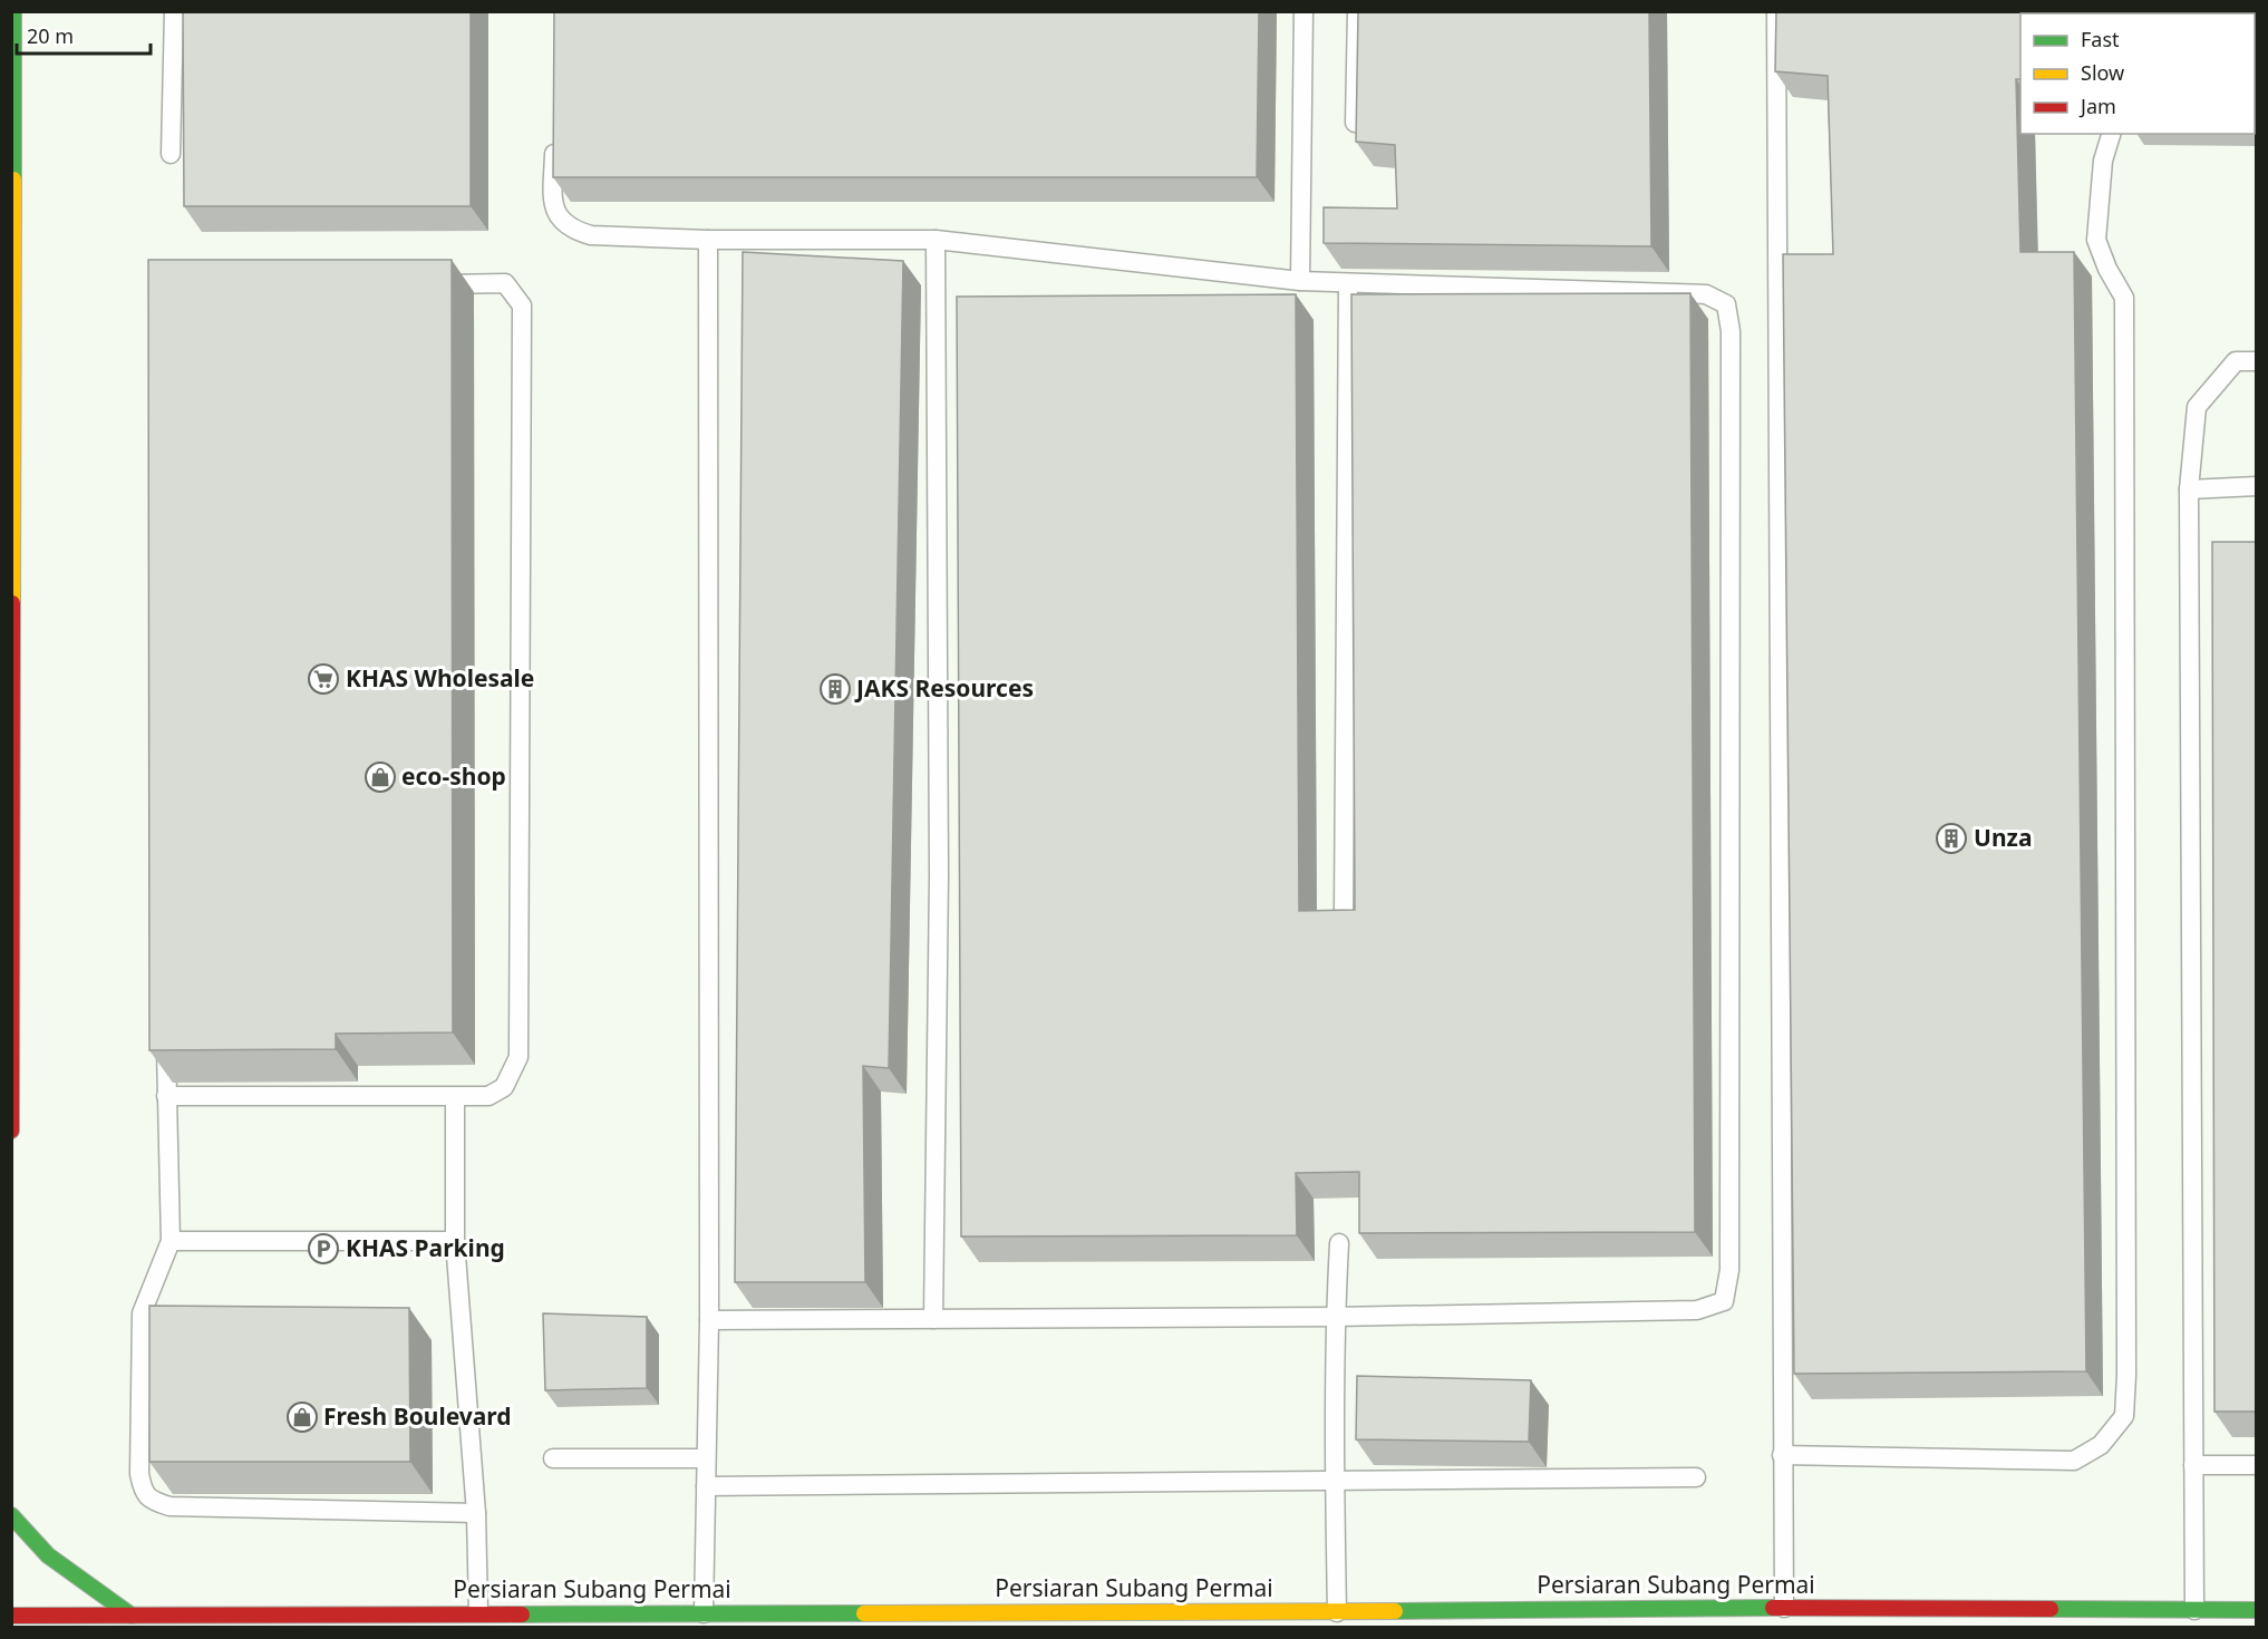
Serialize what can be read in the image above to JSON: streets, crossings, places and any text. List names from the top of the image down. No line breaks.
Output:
{"streets":{"main road":["Persiaran Subang Permai"]},"places":{"supermarket":["KHAS Wholesale"],"building":["JAKS Resources","Unza"],"shop":["eco-shop","Fresh Boulevard"],"parking":["KHAS Parking"]},"legend":["Fast","Slow","Jam"],"scale_bar":"20 m"}
